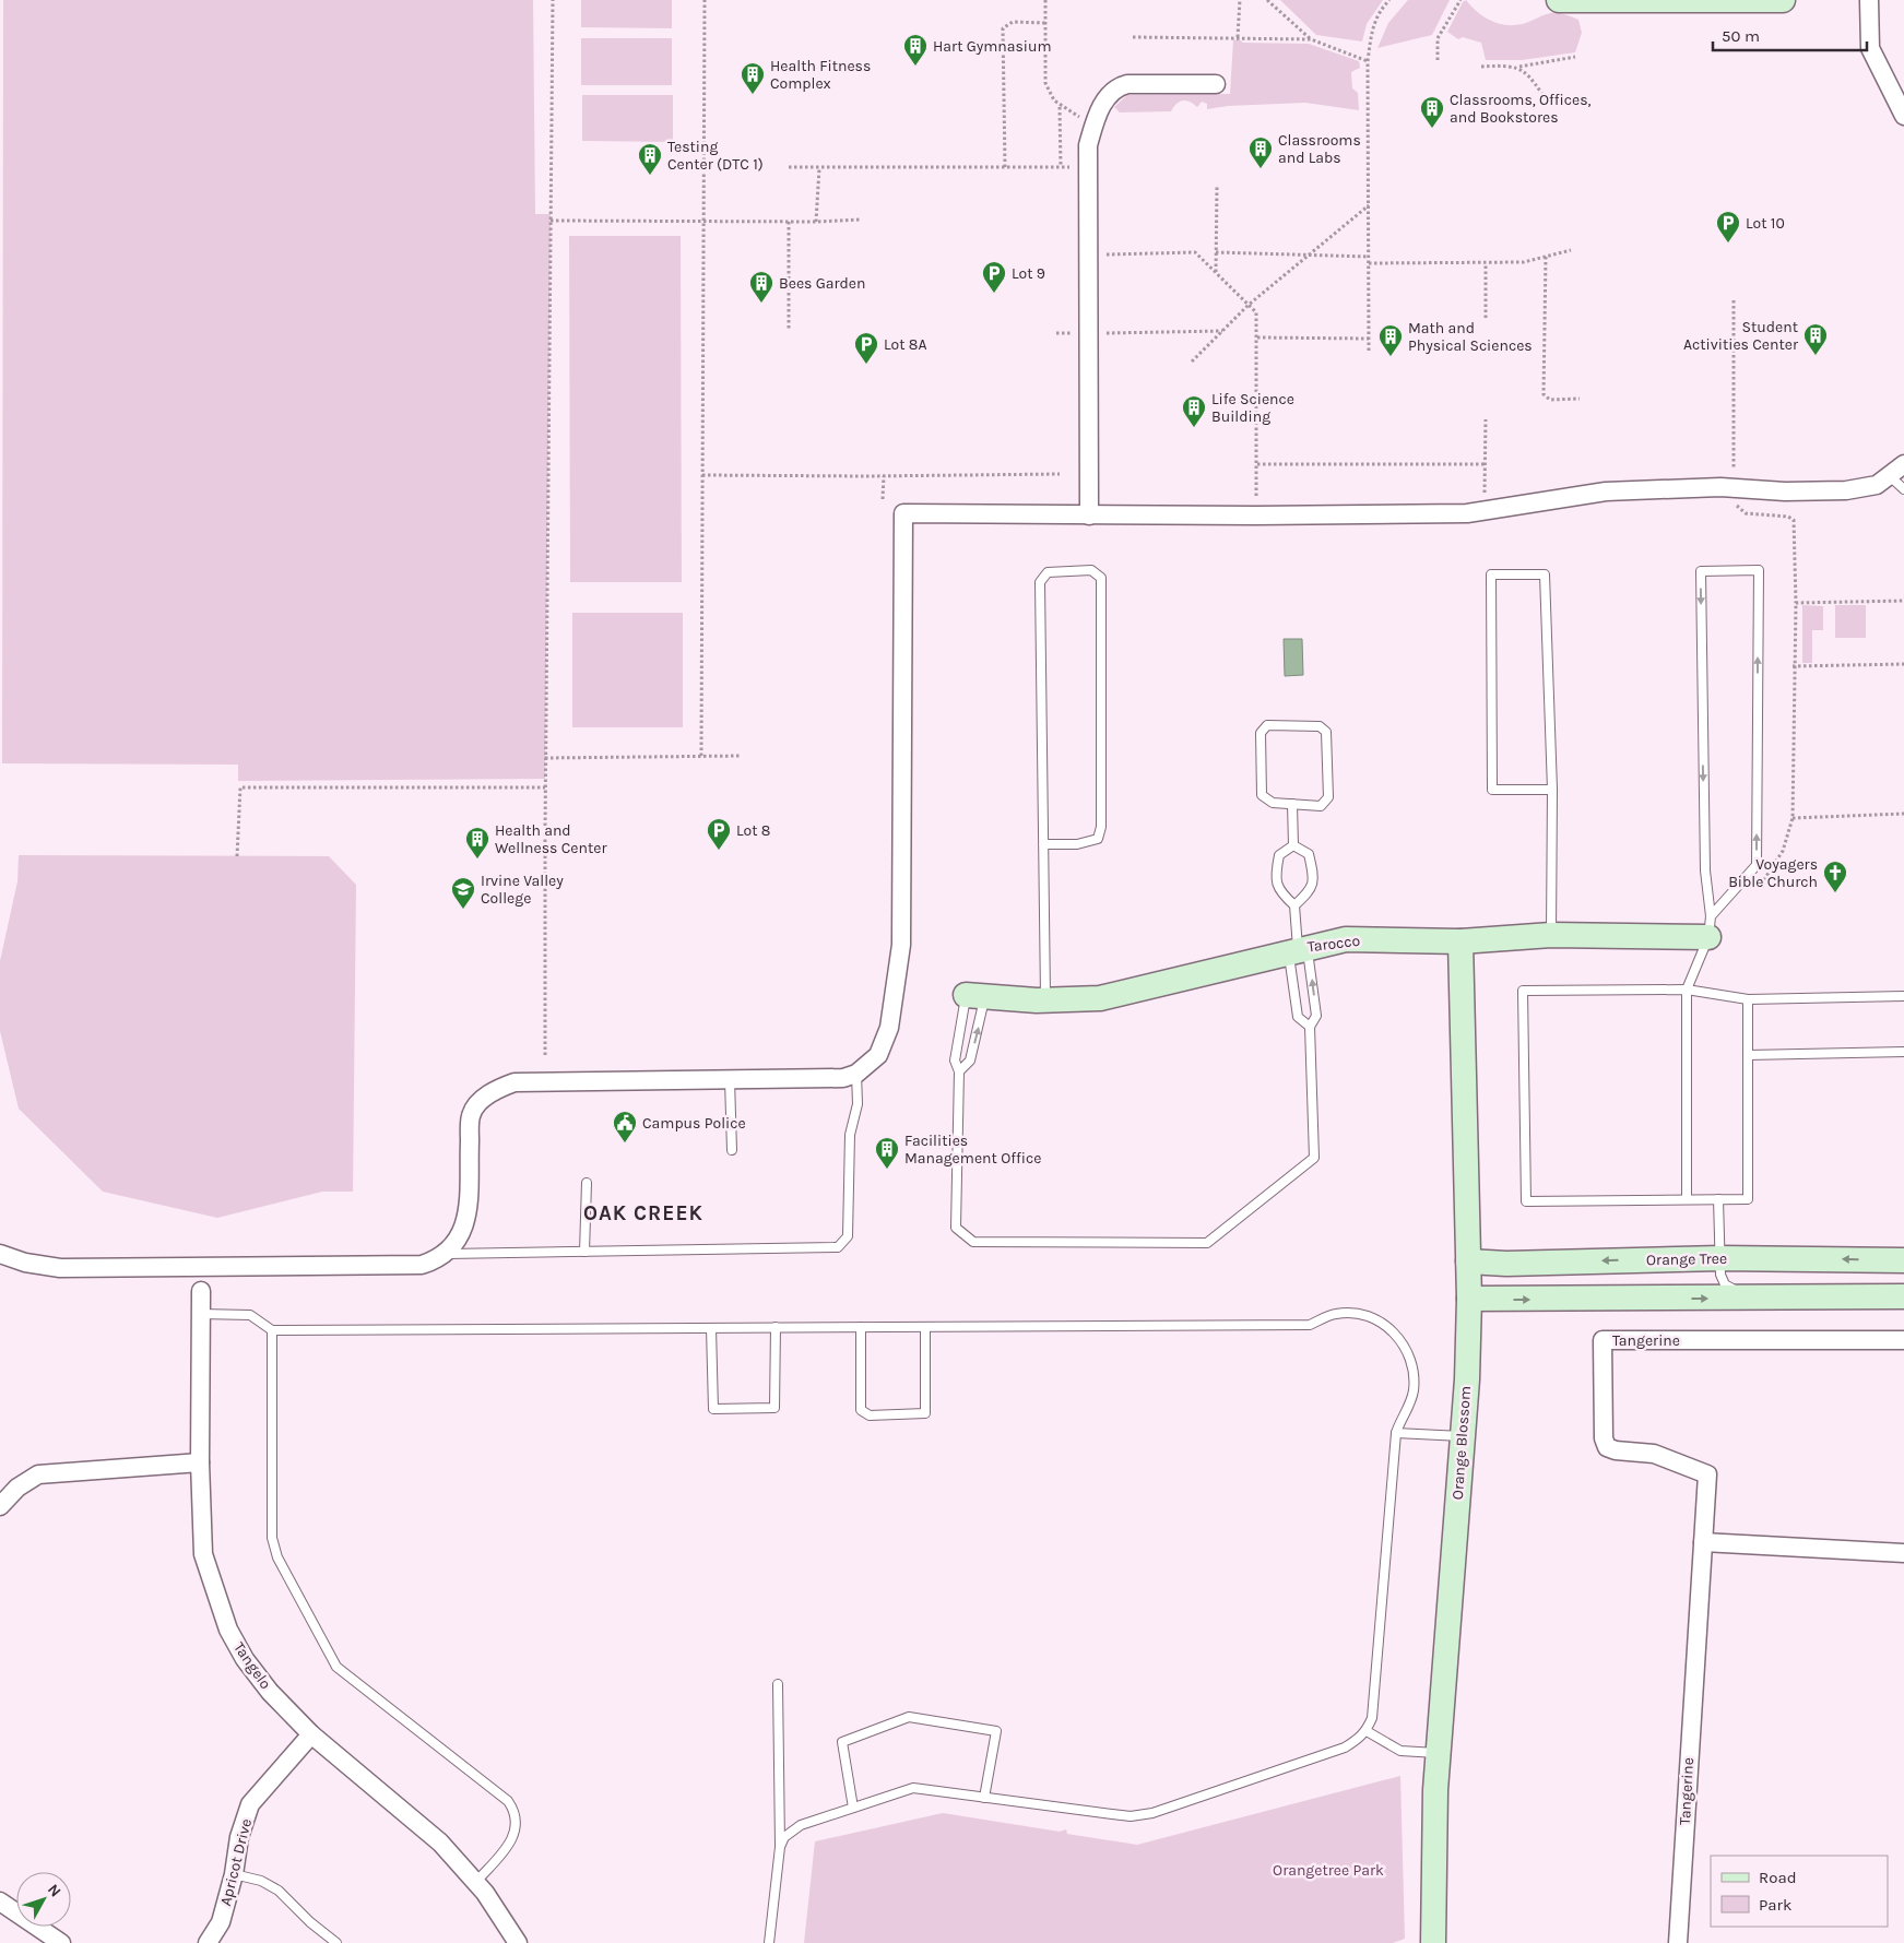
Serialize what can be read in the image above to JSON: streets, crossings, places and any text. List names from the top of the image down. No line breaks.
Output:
{"streets":{"street":["Tarocco","Orange Tree","Tangerine","Orange Blossom","Tangelo","Apricot Drive"]},"crossings":[["Tarocco","Orange Blossom"],["Orange Tree","Orange Blossom"],["Tangelo","Apricot Drive"]],"districts":["OAK CREEK"],"parks":["Orangetree Park"],"places":{"building":["Hart Gymnasium","Health Fitness Complex","Classrooms, Offices, and Bookstores","Classrooms and Labs","Testing Center (DTC 1)","Bees Garden","Student Activities Center","Math and Physical Sciences","Life Science Building","Health and Wellness Center","Facilities Management Office"],"parking":["Lot 10","Lot 9","Lot 8A","Lot 8"],"church":["Voyagers Bible Church"],"school or university":["Irvine Valley College"],"public building":["Campus Police"]},"legend":["Road","Park"],"scale_bar":"50 m","north":"top right"}
